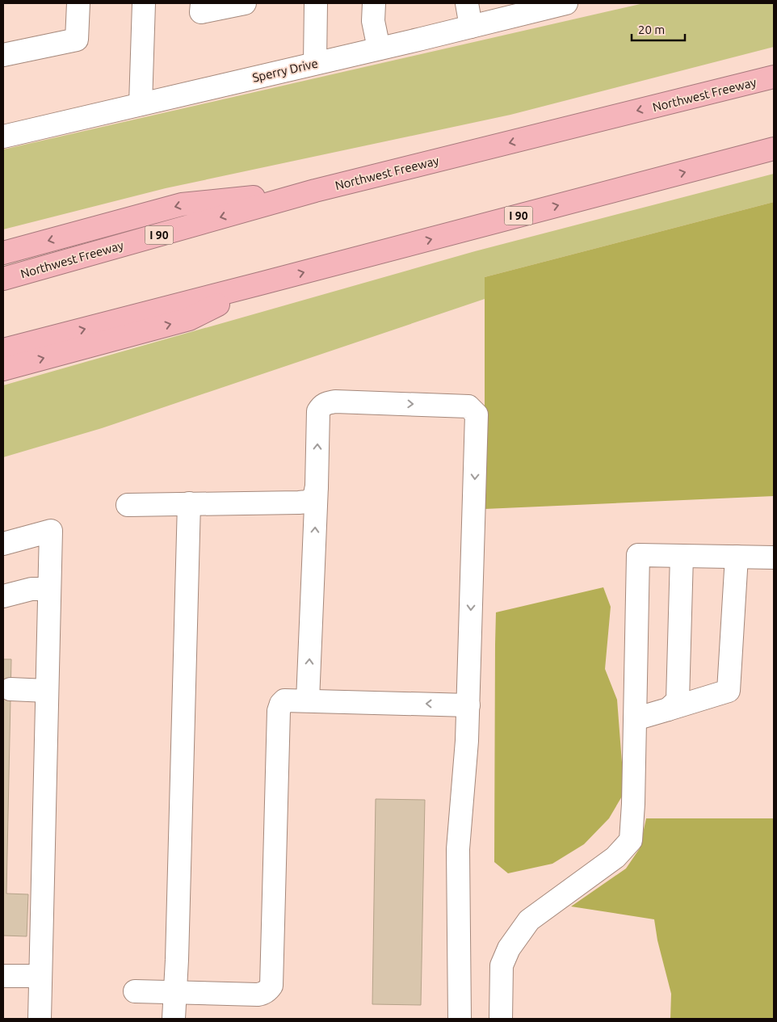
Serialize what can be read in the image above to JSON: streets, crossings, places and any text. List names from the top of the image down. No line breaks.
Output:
{"streets":{"highway":["Northwest Freeway","I 90"],"street":["Sperry Drive"]},"scale_bar":"20 m"}
